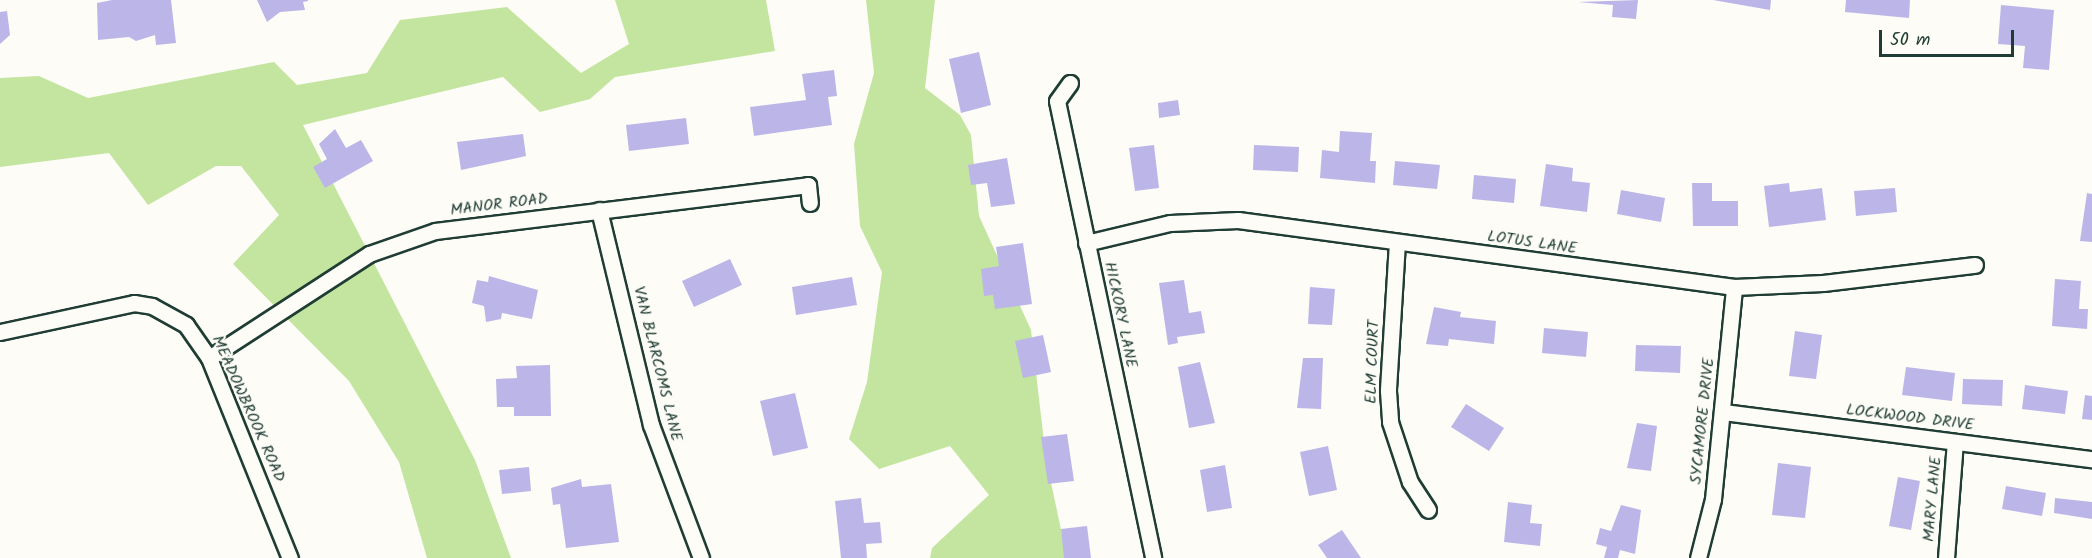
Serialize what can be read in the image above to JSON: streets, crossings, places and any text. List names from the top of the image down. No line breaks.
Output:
{"streets":{"street":["MANOR ROAD","LOTUS LANE","HICKORY LANE","ELM COURT","VAN BLARCOMS LANE","MEADOWBROOK ROAD","LOCKWOOD DRIVE","SYCAMORE DRIVE","MARY LANE"]},"crossings":[["MANOR ROAD","VAN BLARCOMS LANE"],["MANOR ROAD","MEADOWBROOK ROAD"],["LOTUS LANE","HICKORY LANE"],["LOTUS LANE","ELM COURT"],["LOTUS LANE","SYCAMORE DRIVE"],["LOCKWOOD DRIVE","SYCAMORE DRIVE"],["LOCKWOOD DRIVE","MARY LANE"]],"scale_bar":"50 m"}
